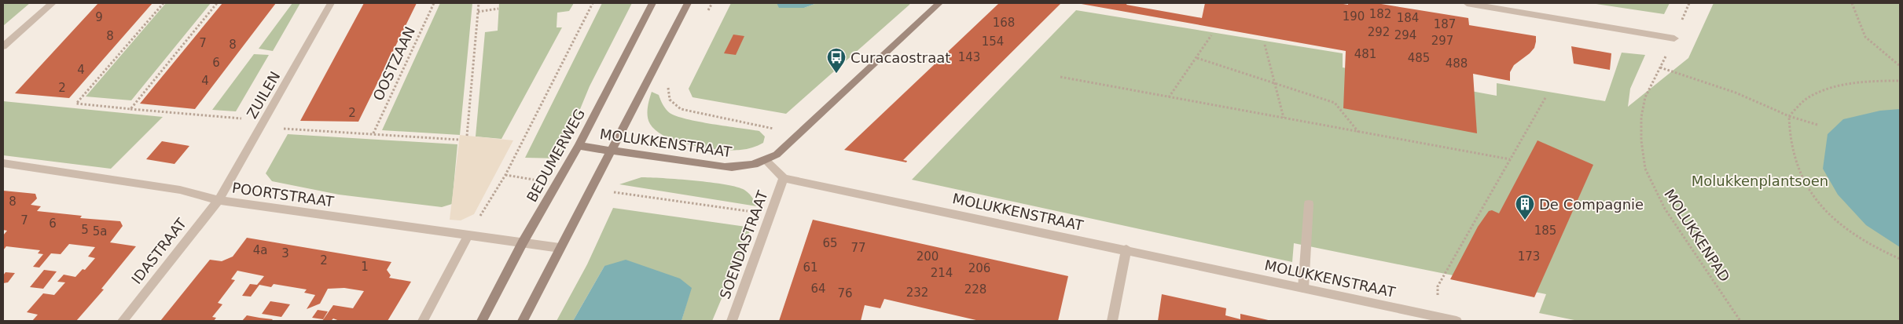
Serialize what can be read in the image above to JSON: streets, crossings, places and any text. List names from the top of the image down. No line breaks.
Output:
{"streets":{"main road":["MOLUKKENSTRAAT","BEDUMERWEG"],"street":["ZUILEN","POORTSTRAAT","SOENDASTRAAT","IDASTRAAT"],"path":["OOSTZAAN","MOLUKKENPAD"]},"crossings":[["ZUILEN","POORTSTRAAT"],["ZUILEN","IDASTRAAT"],["MOLUKKENSTRAAT","BEDUMERWEG"],["MOLUKKENSTRAAT","SOENDASTRAAT"],["BEDUMERWEG","POORTSTRAAT"],["POORTSTRAAT","IDASTRAAT"]],"parks":["Molukkenplantsoen"],"places":{"bus stop":["Curacaostraat"],"building":["De Compagnie"]},"house_numbers":["182","190","9","184","168","187","292","294","8","297","154","7","8","481","143","485","6","488","4","4","2","2","8","7","6","5","185","5a","65","77","4a","3","200","173","2","1","61","206","214","64","228","232","76"]}
